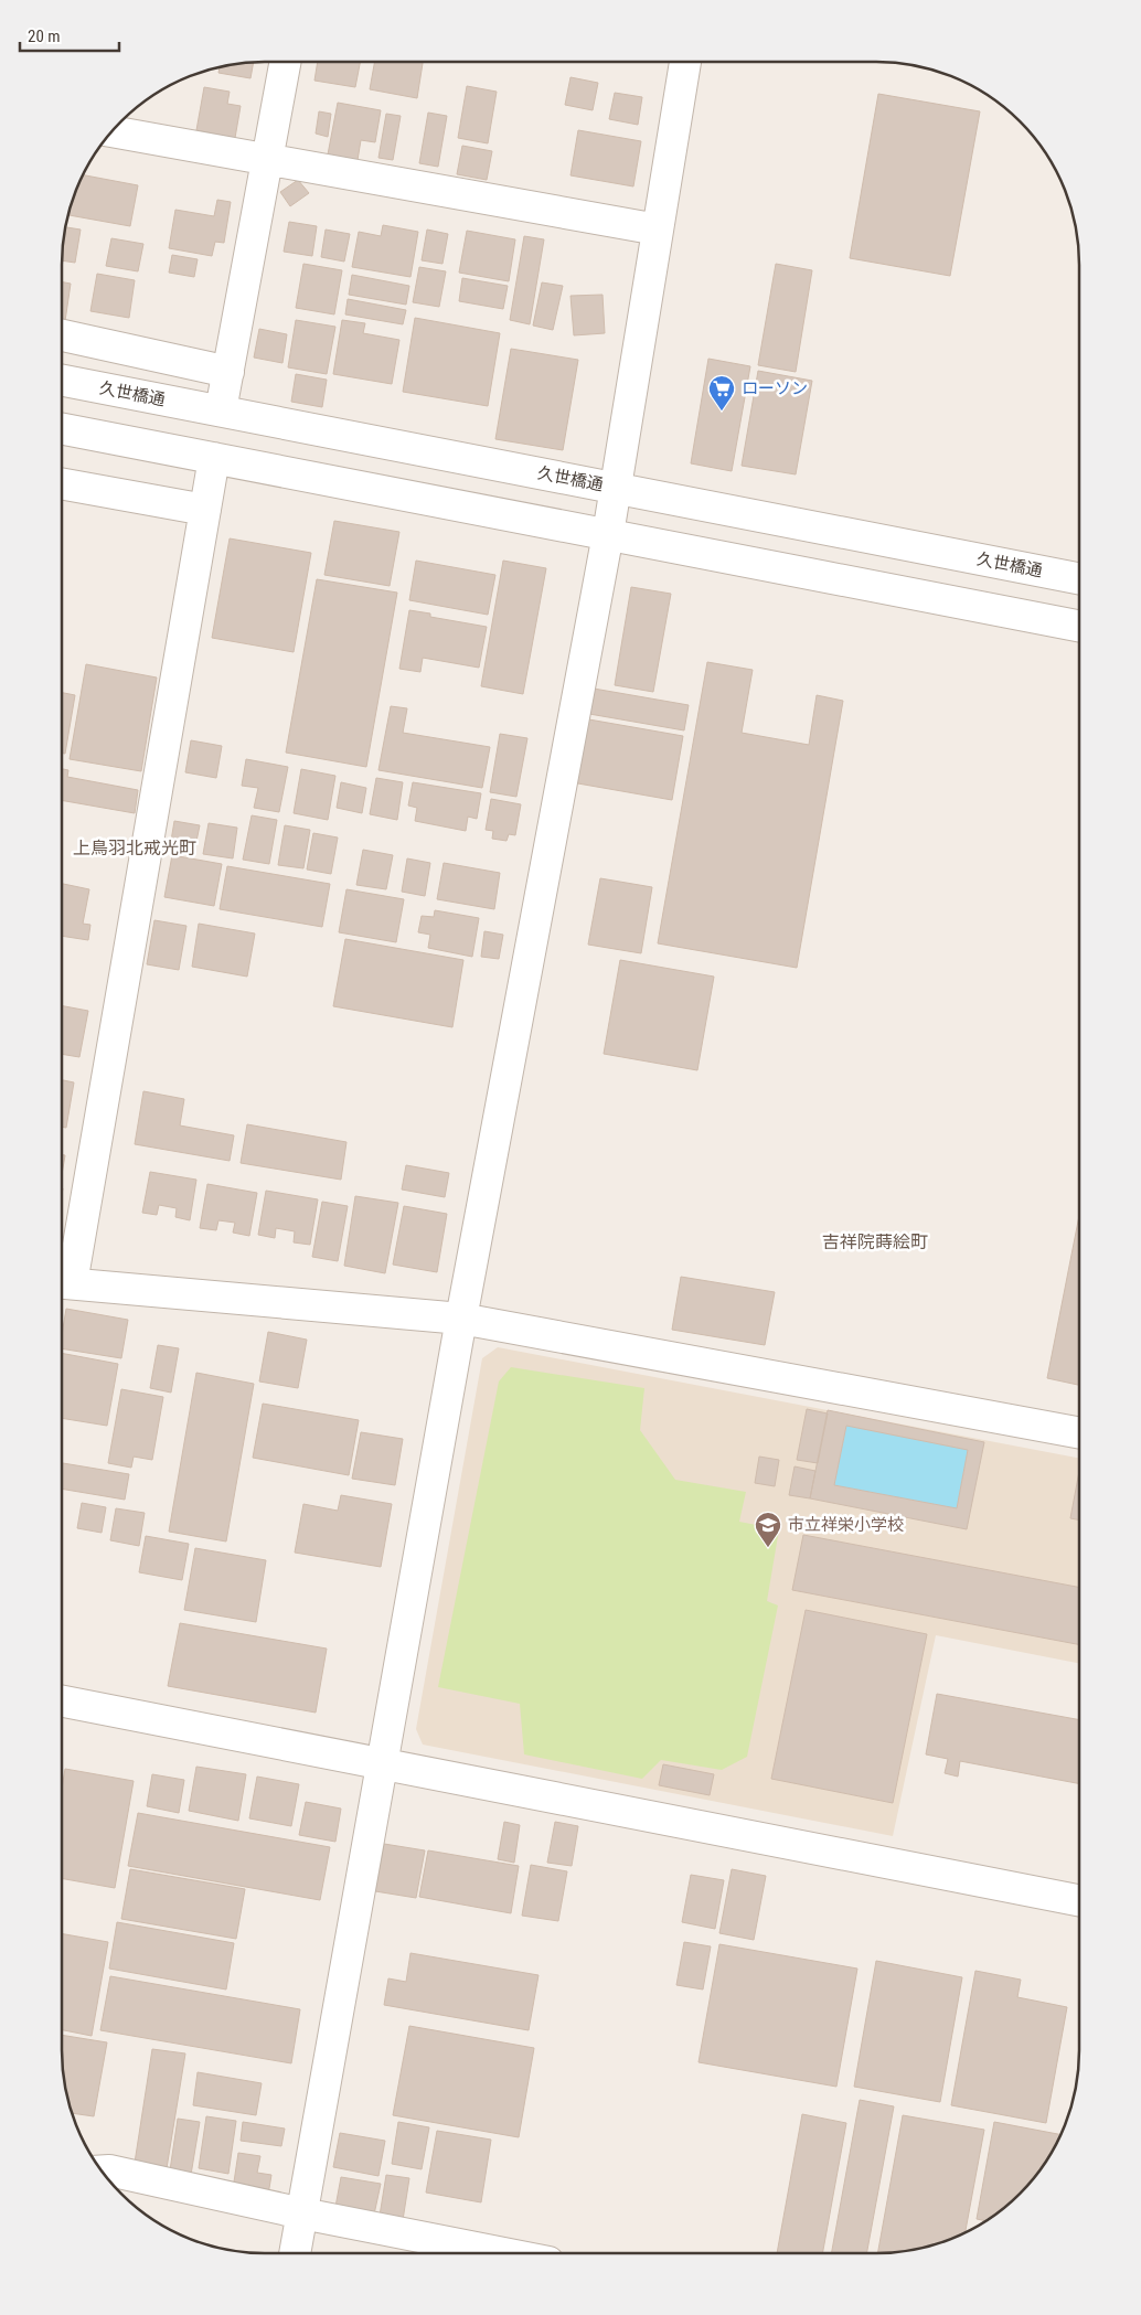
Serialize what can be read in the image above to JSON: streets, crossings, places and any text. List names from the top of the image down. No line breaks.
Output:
{"streets":{"street":["久世橋通"]},"districts":["上鳥羽北戒光町","吉祥院蒔絵町"],"places":{"supermarket":["ローソン"],"school or university":["市立祥栄小学校"]},"scale_bar":"20 m"}
